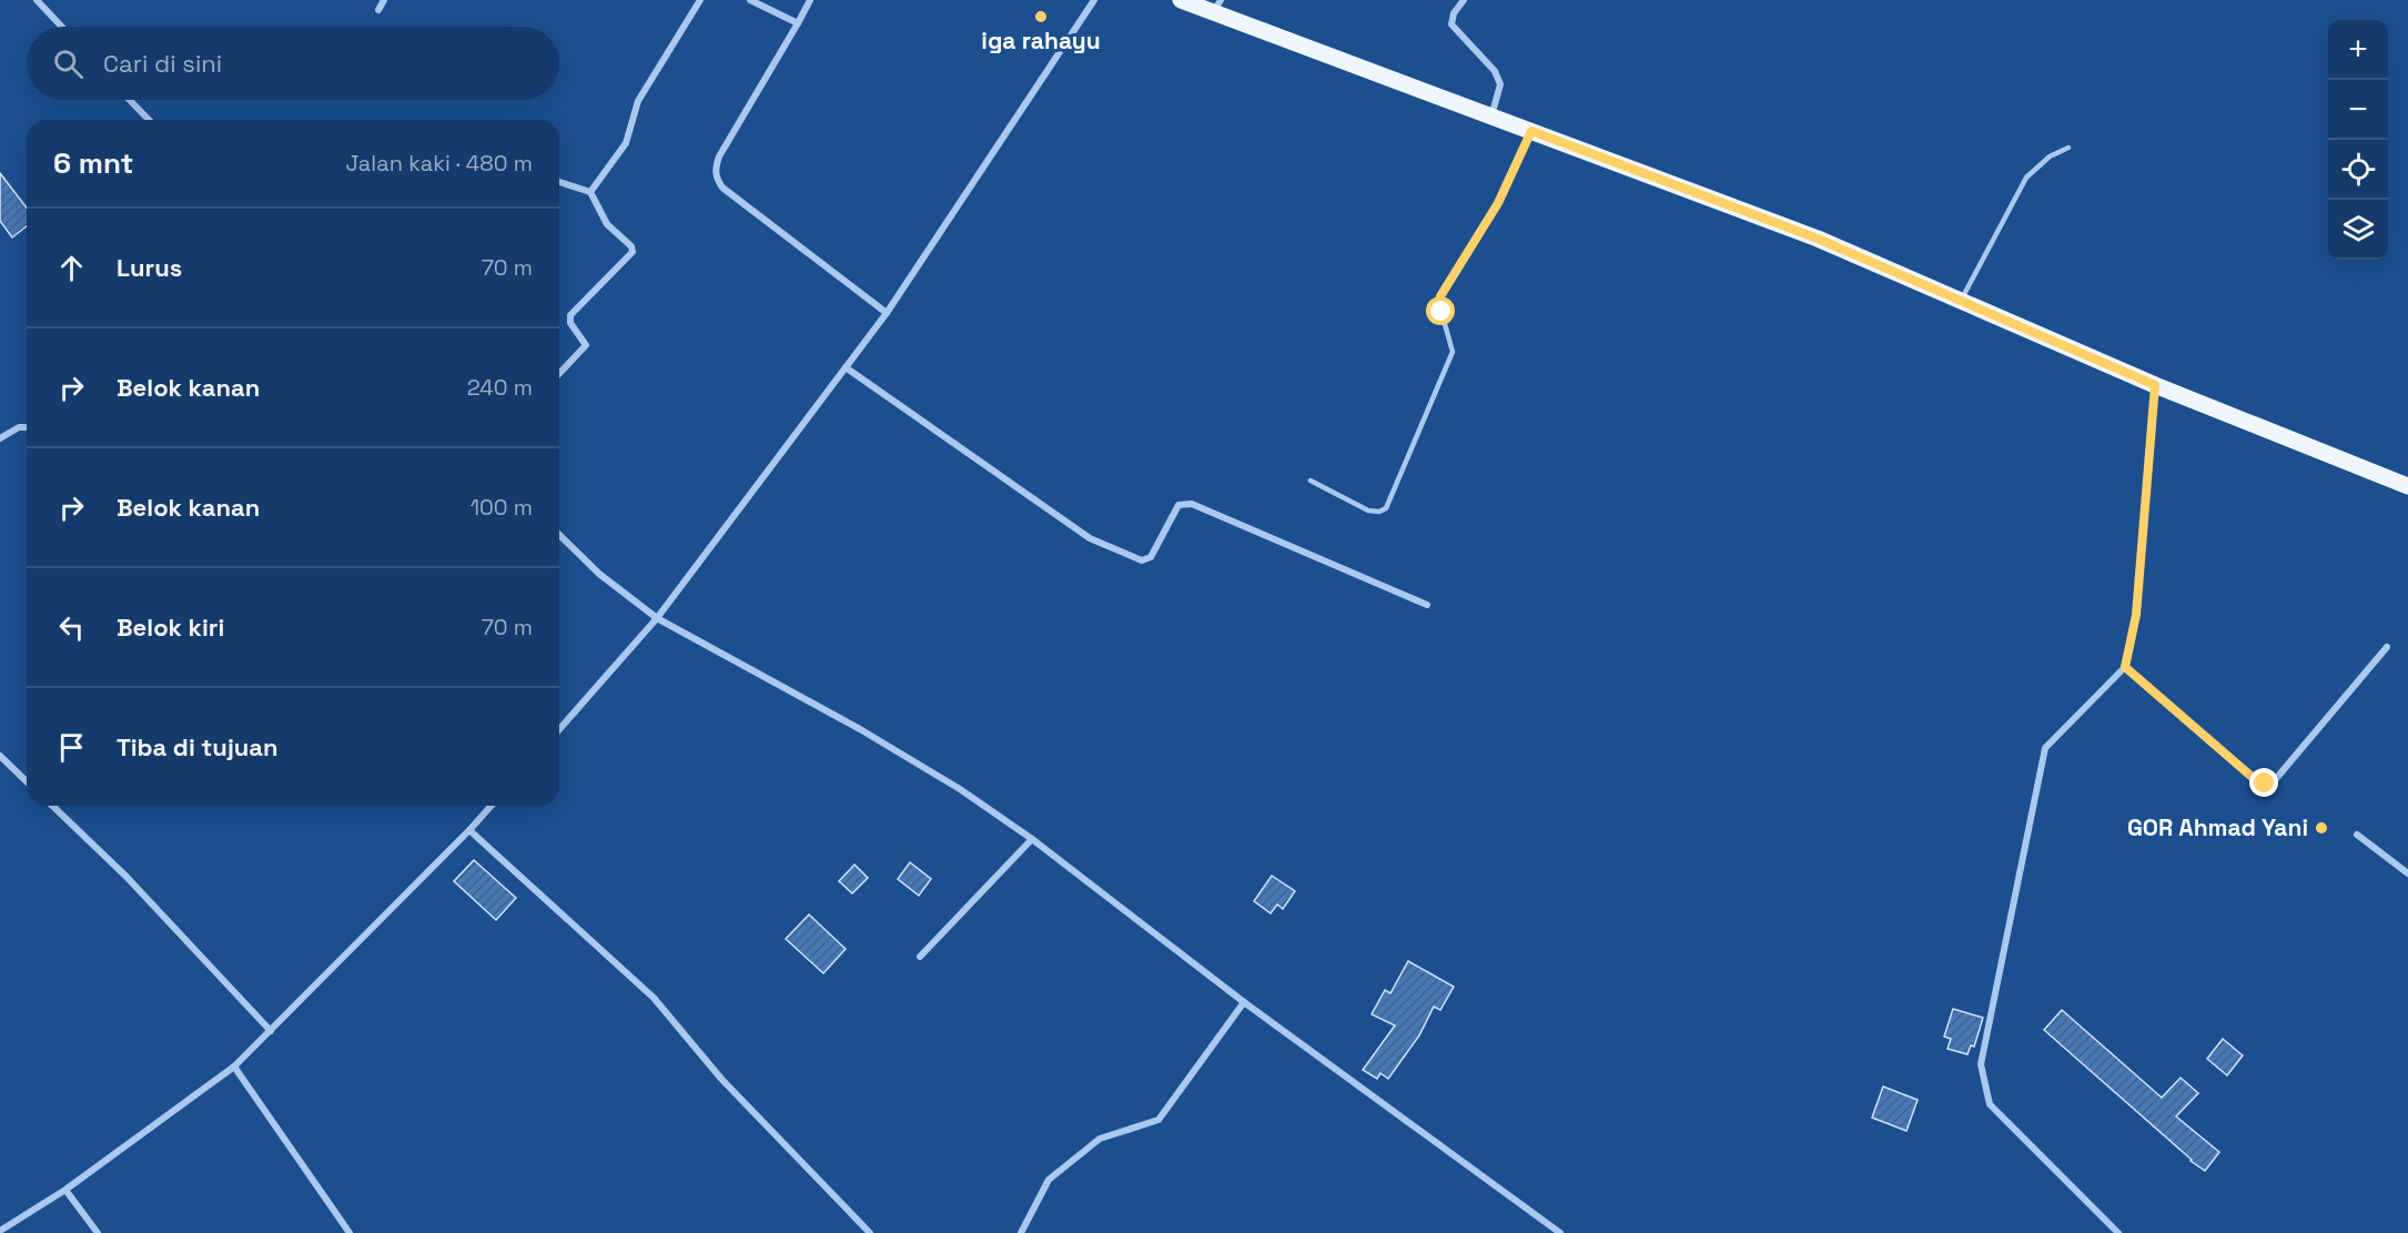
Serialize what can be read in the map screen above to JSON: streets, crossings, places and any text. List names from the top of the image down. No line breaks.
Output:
{"places":["iga rahayu","GOR Ahmad Yani"],"page":{"map_buttons":["+","−"],"search":"Cari di sini","heading":["6 mnt","Jalan kaki · 480 m"],"list":[["Lurus","70 m"],["Belok kanan","240 m"],["Belok kanan","100 m"],["Belok kiri","70 m"],"Tiba di tujuan"]}}
